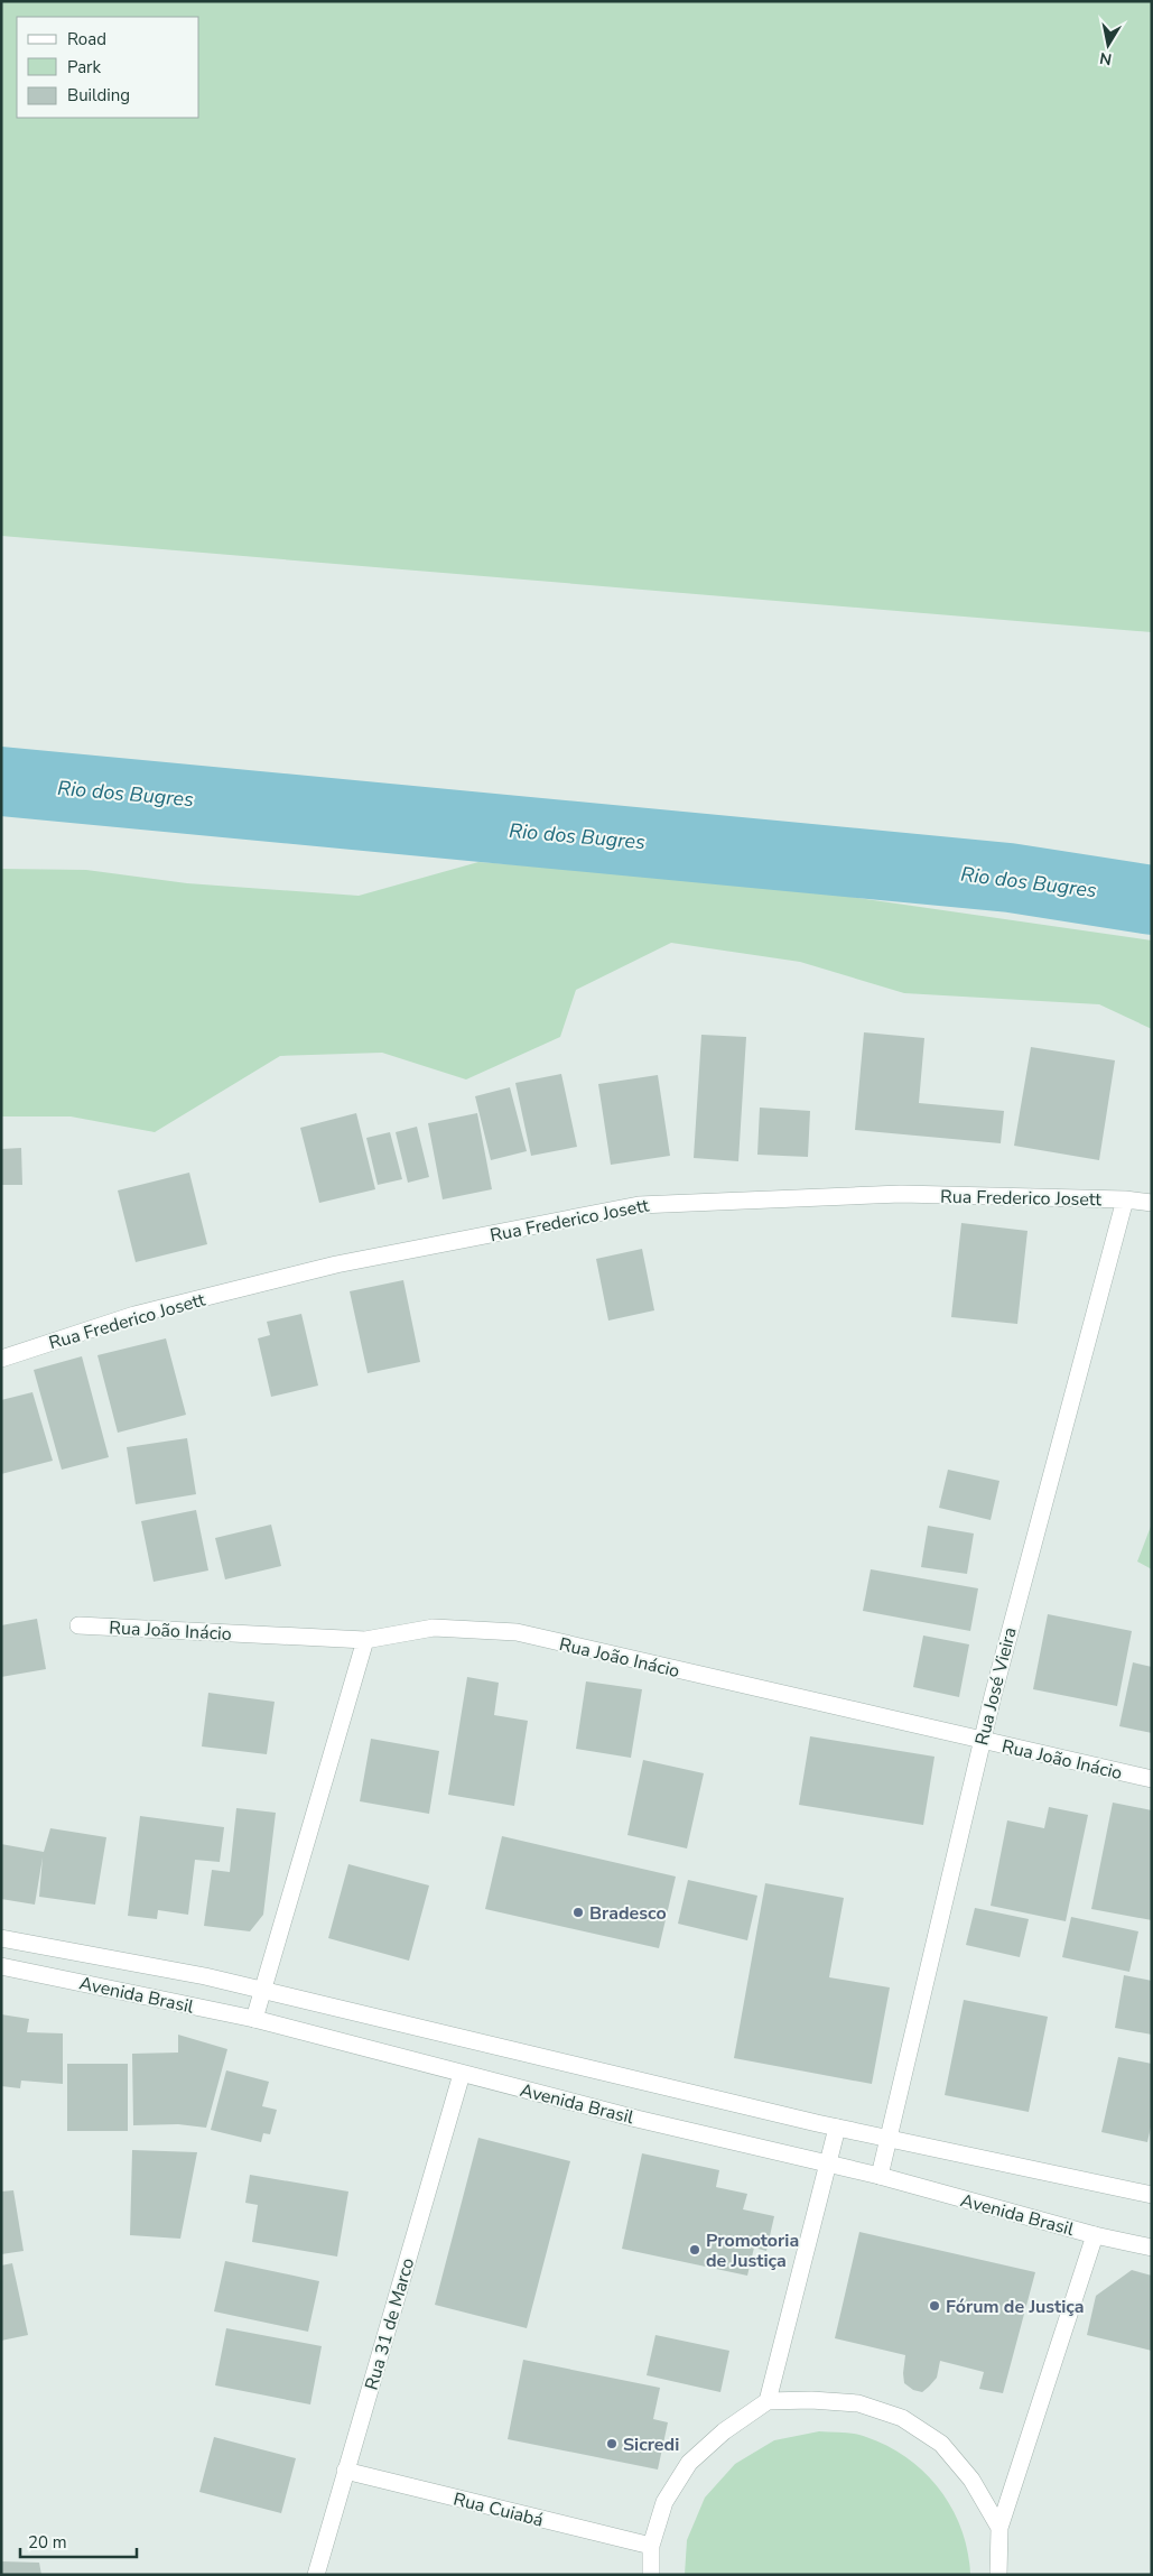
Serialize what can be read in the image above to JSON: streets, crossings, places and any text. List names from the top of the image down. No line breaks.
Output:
{"streets":{"street":["Rua Frederico Josett","Rua João Inácio","Rua José Vieira","Avenida Brasil","Rua 31 de Marco","Rua Cuiabá"]},"crossings":[["Rua Frederico Josett","Rua José Vieira"],["Rua João Inácio","Rua José Vieira"],["Rua José Vieira","Avenida Brasil"],["Avenida Brasil","Rua 31 de Marco"],["Rua 31 de Marco","Rua Cuiabá"]],"water":["Rio dos Bugres"],"places":["Bradesco","Promotoria de Justiça","Fórum de Justiça","Sicredi"],"legend":["Road","Park","Building"],"scale_bar":"20 m","north":"bottom"}
